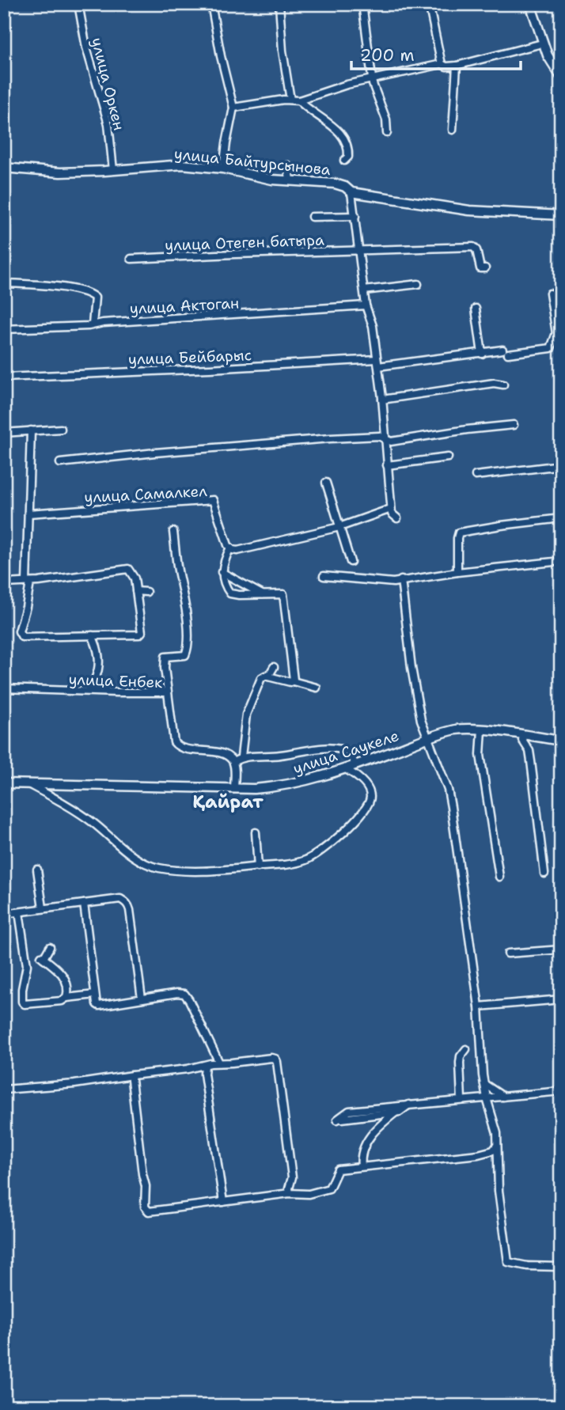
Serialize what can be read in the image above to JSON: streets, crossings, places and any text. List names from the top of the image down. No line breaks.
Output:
{"streets":{"street":["улица Оркен","улица Байтурсынова","улица Отеген батыра","улица Актоган","улица Бейбарыс","улица Самалкел","улица Енбек","улица Саукеле"]},"crossings":[["улица Оркен","улица Байтурсынова"]],"districts":["Қайрат"],"scale_bar":"200 m"}
